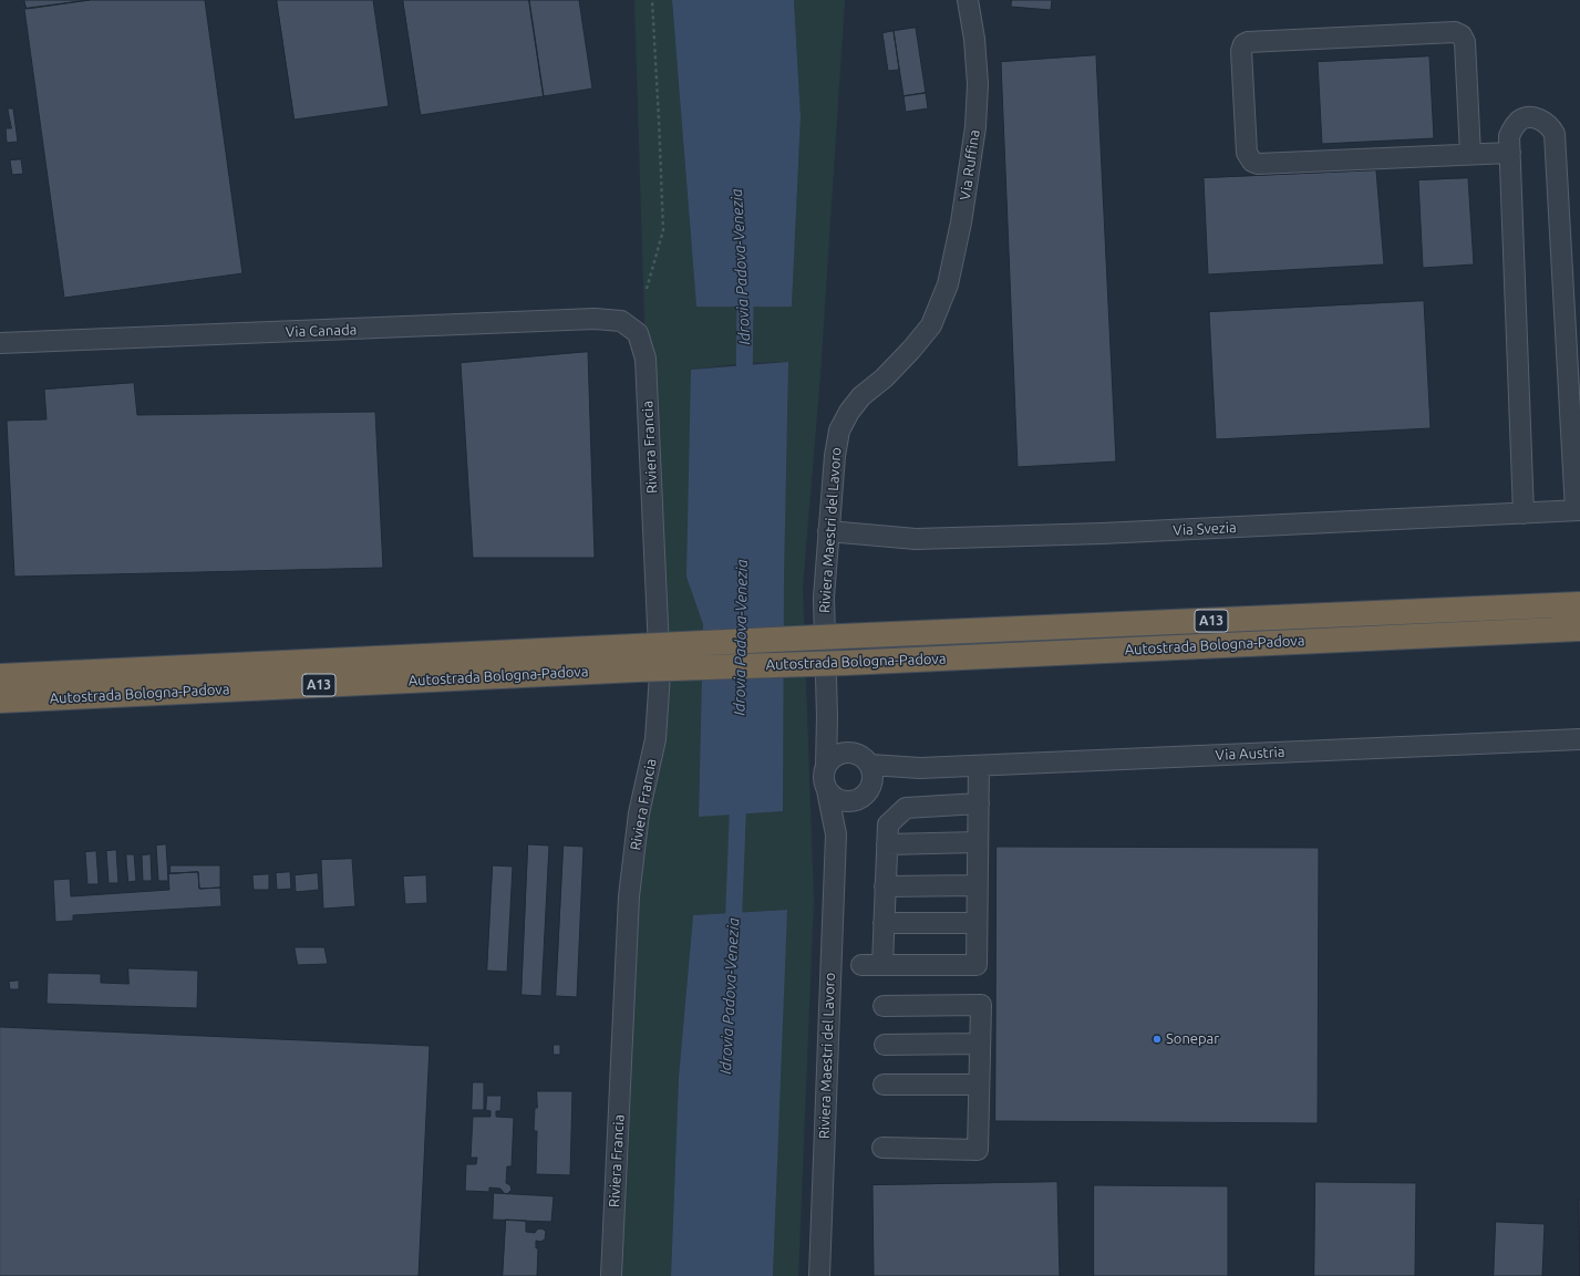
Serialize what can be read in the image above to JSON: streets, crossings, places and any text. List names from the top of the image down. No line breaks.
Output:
{"streets":{"highway":["A13","Autostrada Bologna-Padova"],"street":["Via Ruffina","Via Canada","Riviera Francia","Via Svezia","Riviera Maestri del Lavoro","Via Austria"]},"crossings":[["Via Ruffina","Riviera Maestri del Lavoro"],["Via Canada","Riviera Francia"],["Via Svezia","Riviera Maestri del Lavoro"],["Riviera Maestri del Lavoro","Via Austria"]],"water":["Idrovia Padova-Venezia"],"places":["Sonepar"]}
